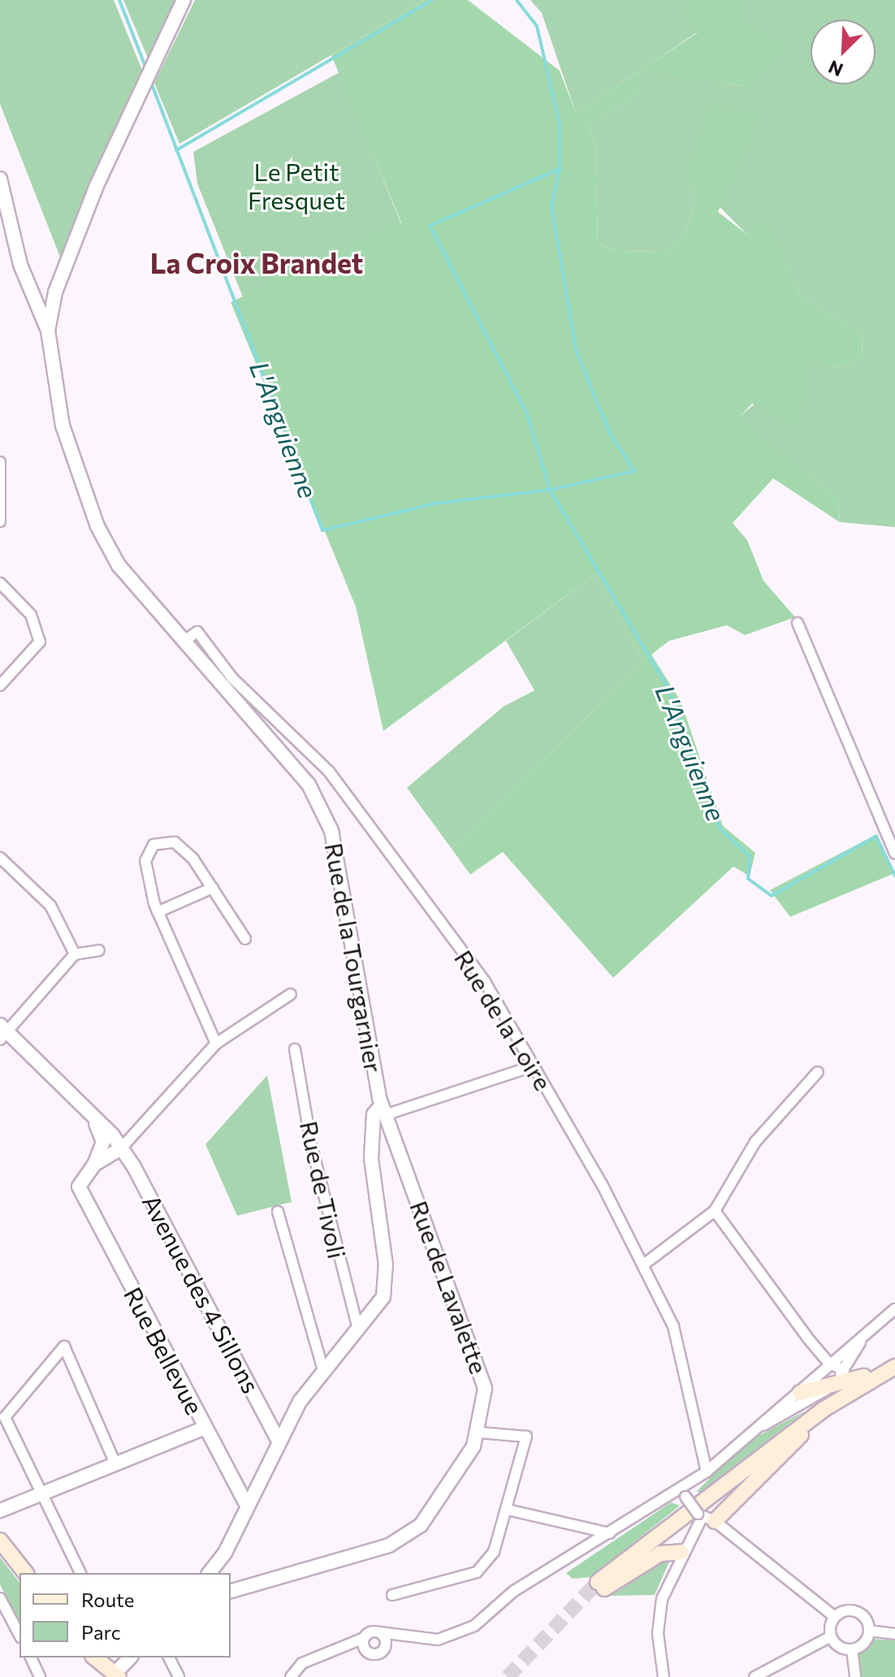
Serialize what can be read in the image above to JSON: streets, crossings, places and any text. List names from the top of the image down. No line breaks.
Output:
{"streets":{"street":["Rue de la Tourgarnier","Rue de la Loire","Rue de Tivoli","Rue de Lavalette","Avenue des 4 Sillons","Rue Bellevue"]},"crossings":[["Rue de la Tourgarnier","Rue de la Loire"],["Rue de la Tourgarnier","Rue de Tivoli"],["Rue de la Tourgarnier","Rue de Lavalette"],["Rue de la Tourgarnier","Avenue des 4 Sillons"],["Rue de la Tourgarnier","Rue Bellevue"]],"districts":["La Croix Brandet"],"water":["L'Anguienne"],"parks":["Le Petit Fresquet"],"legend":["Route","Parc"],"north":"bottom left"}
